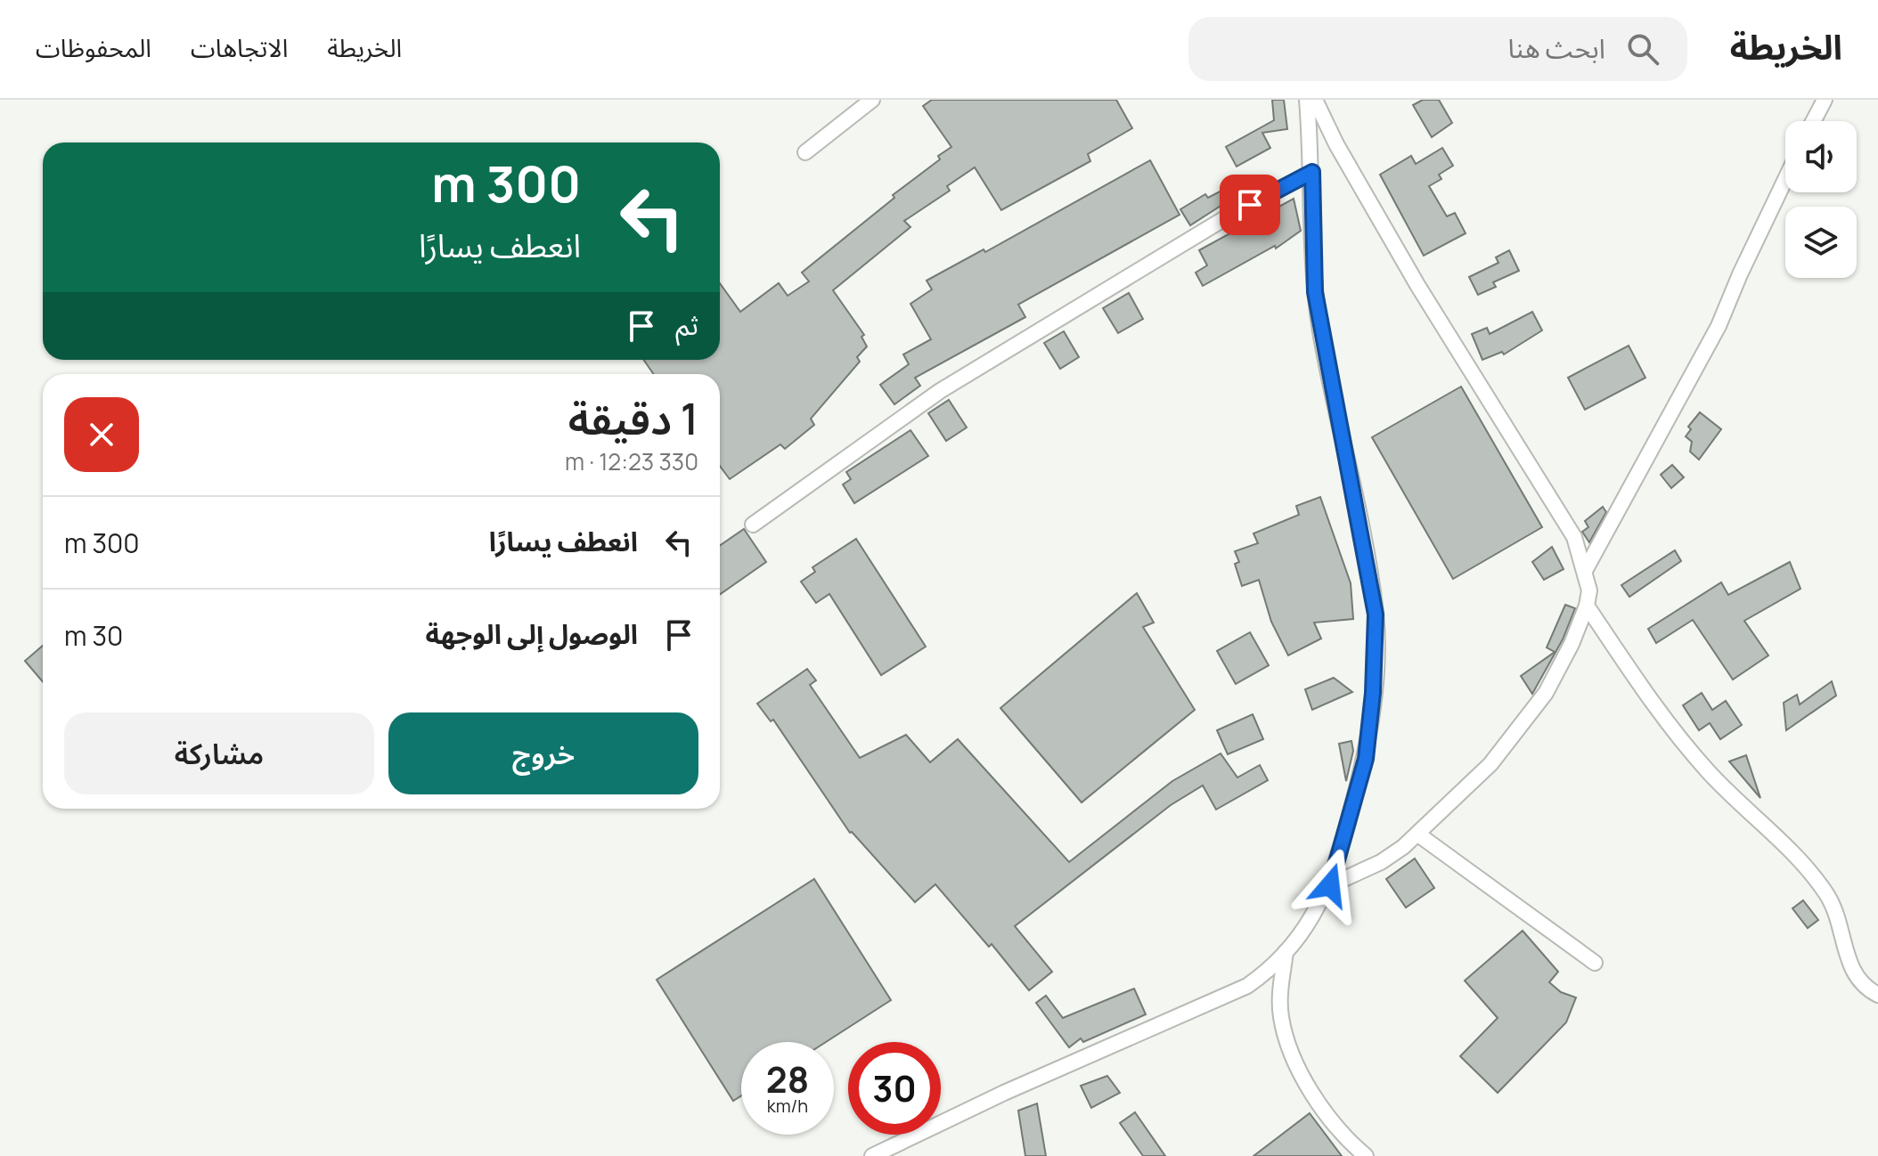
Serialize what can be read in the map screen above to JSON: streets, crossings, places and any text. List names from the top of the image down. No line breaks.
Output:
{"page":{"header":"الخريطة","search":"ابحث هنا","nav":["الخريطة","الاتجاهات","المحفوظات"],"turn":["300 m","انعطف يسارًا"],"then":"ثم","heading":["1 دقيقة","330 m · 12:23"],"list":[{"name":"انعطف يسارًا","value":"300 m"},{"name":"الوصول إلى الوجهة","value":"30 m"}],"buttons":["خروج","مشاركة"],"speed":"28 km/h","limit":"30"}}
